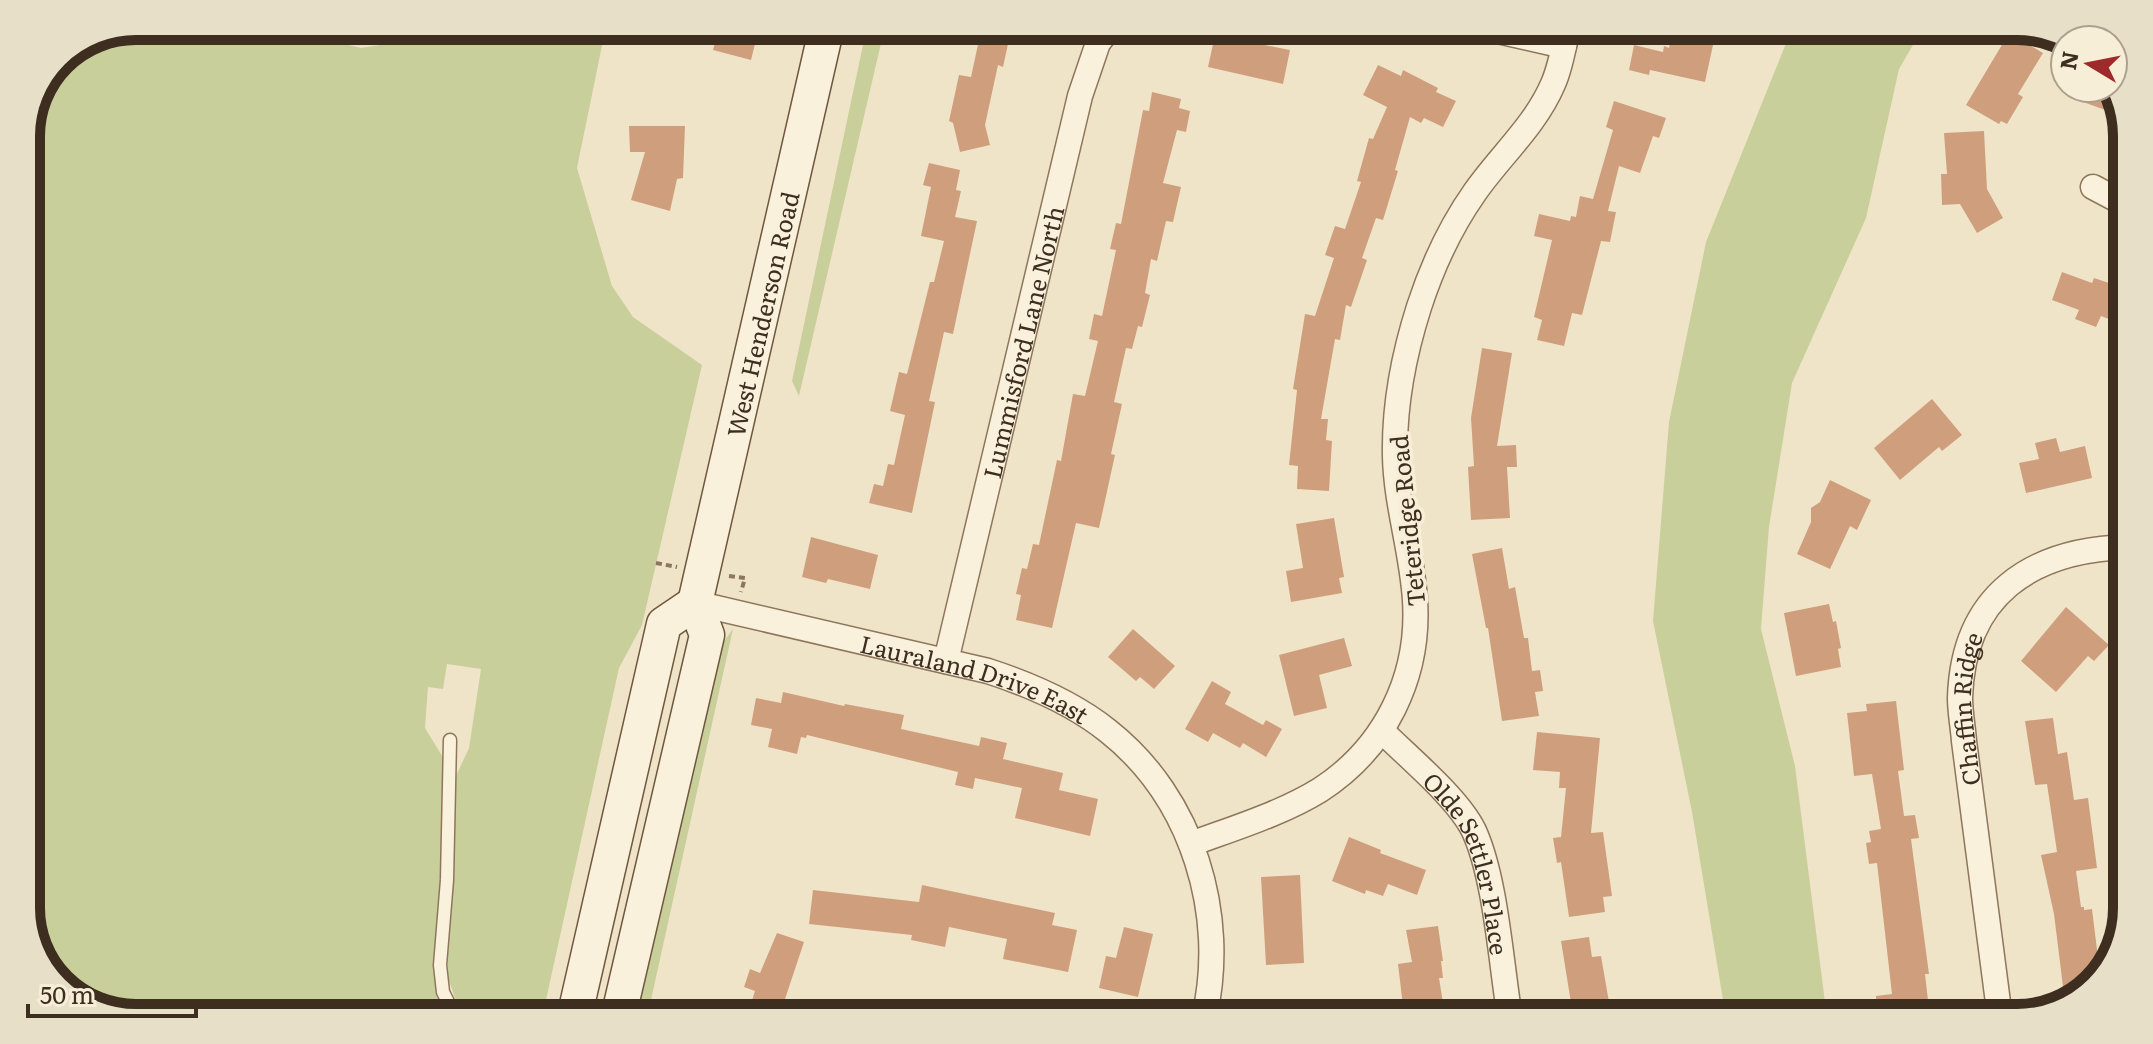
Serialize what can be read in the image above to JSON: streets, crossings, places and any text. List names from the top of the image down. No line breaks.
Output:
{"streets":{"main road":["West Henderson Road"],"street":["Lummisford Lane North","Teteridge Road","Lauraland Drive East","Chaffin Ridge","Olde Settler Place"]},"crossings":[["West Henderson Road","Lauraland Drive East"],["Lummisford Lane North","Lauraland Drive East"],["Teteridge Road","Lauraland Drive East"],["Teteridge Road","Olde Settler Place"]],"scale_bar":"50 m","north":"left"}
